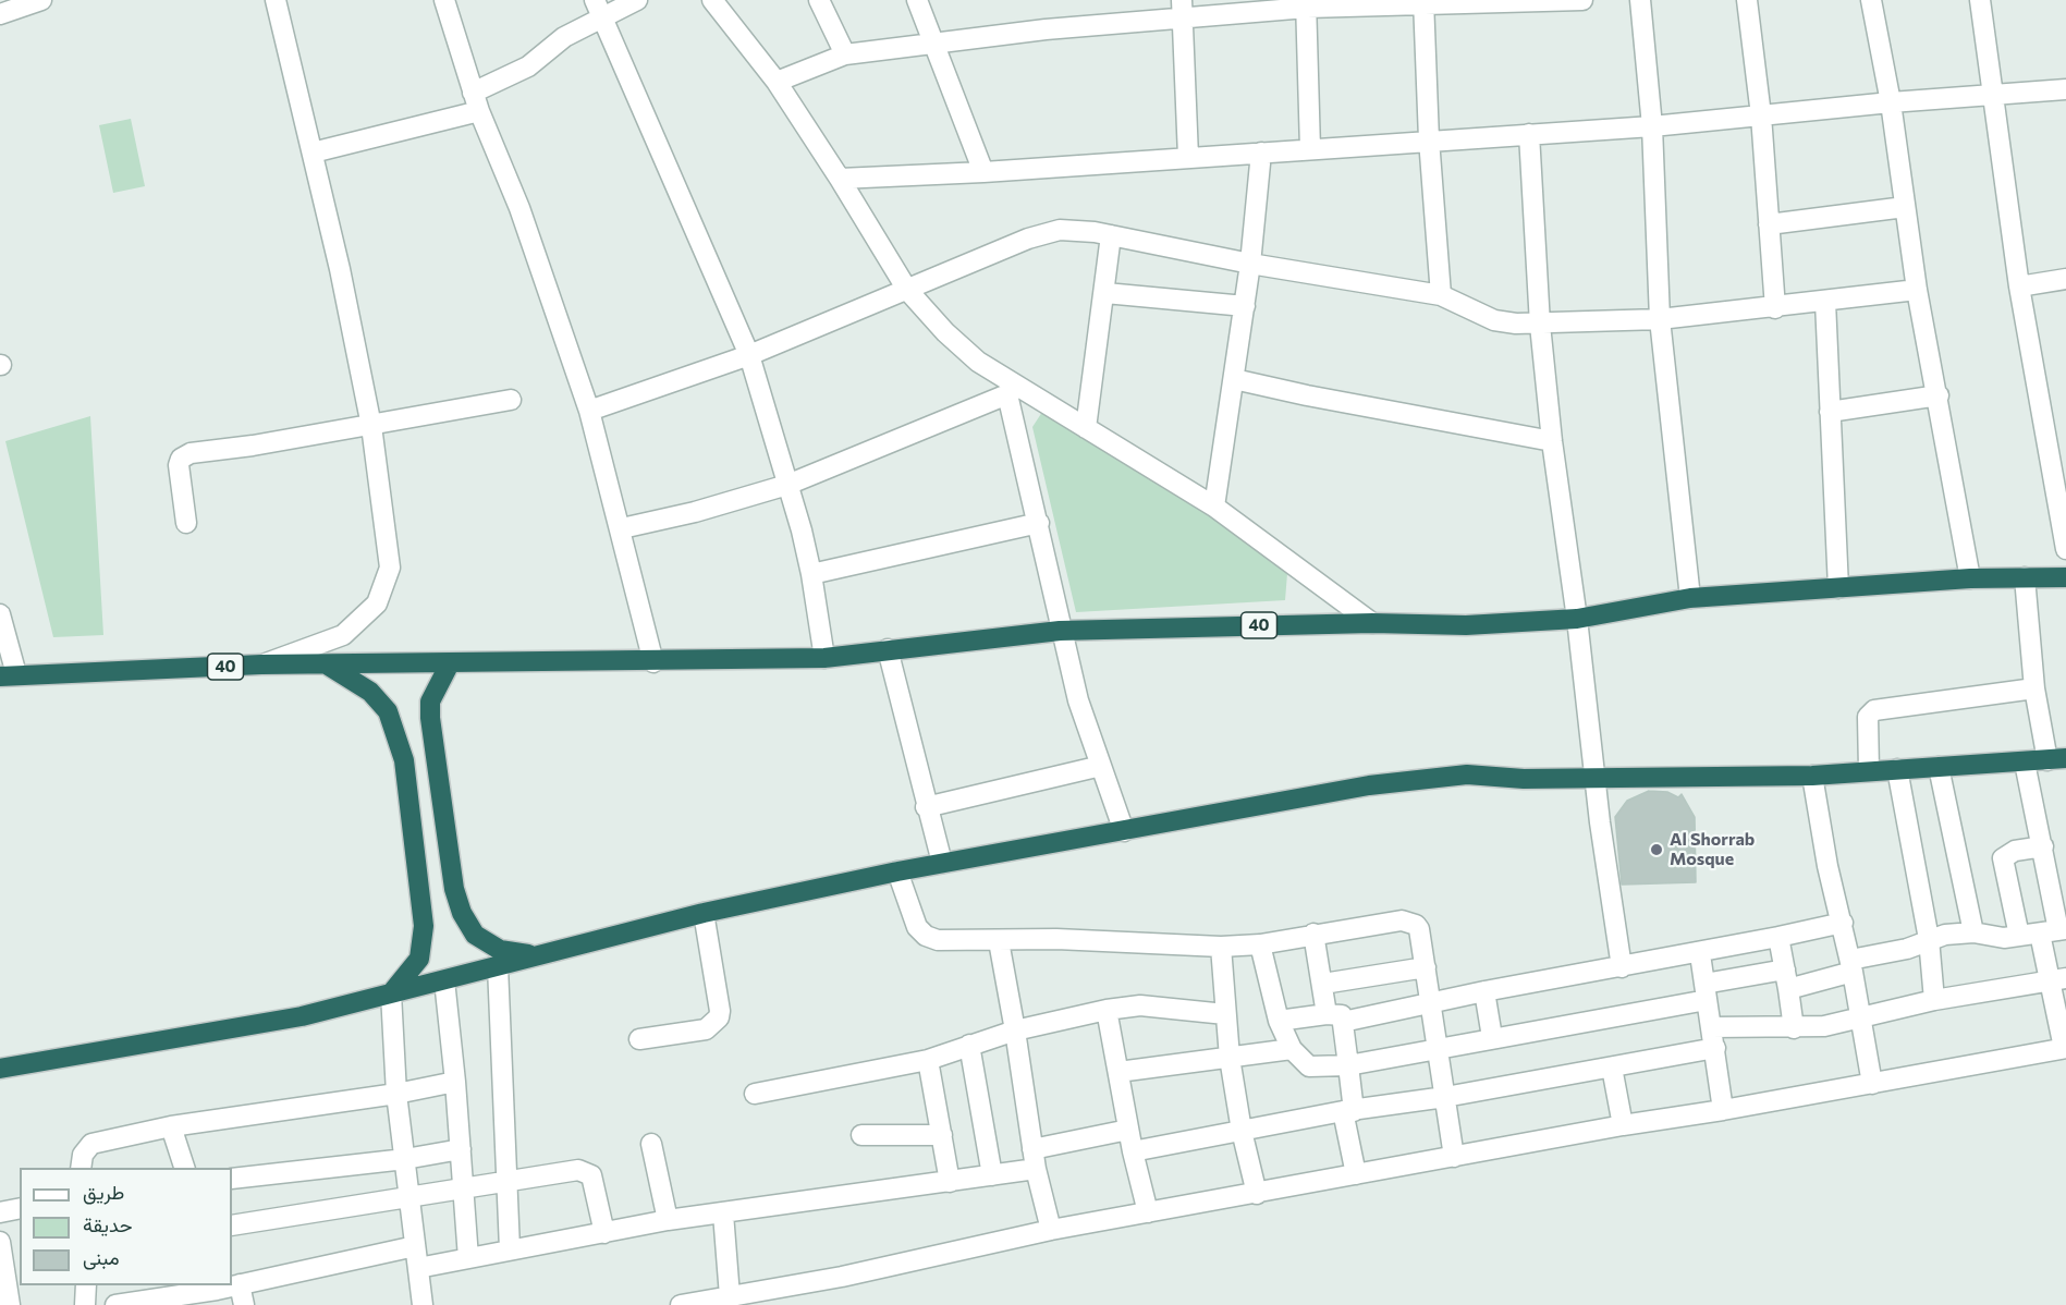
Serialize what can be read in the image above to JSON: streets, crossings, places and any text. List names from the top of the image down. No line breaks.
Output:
{"streets":{"highway":["40"]},"places":["Al Shorrab Mosque"],"legend":["طريق","حديقة","مبنى"]}
